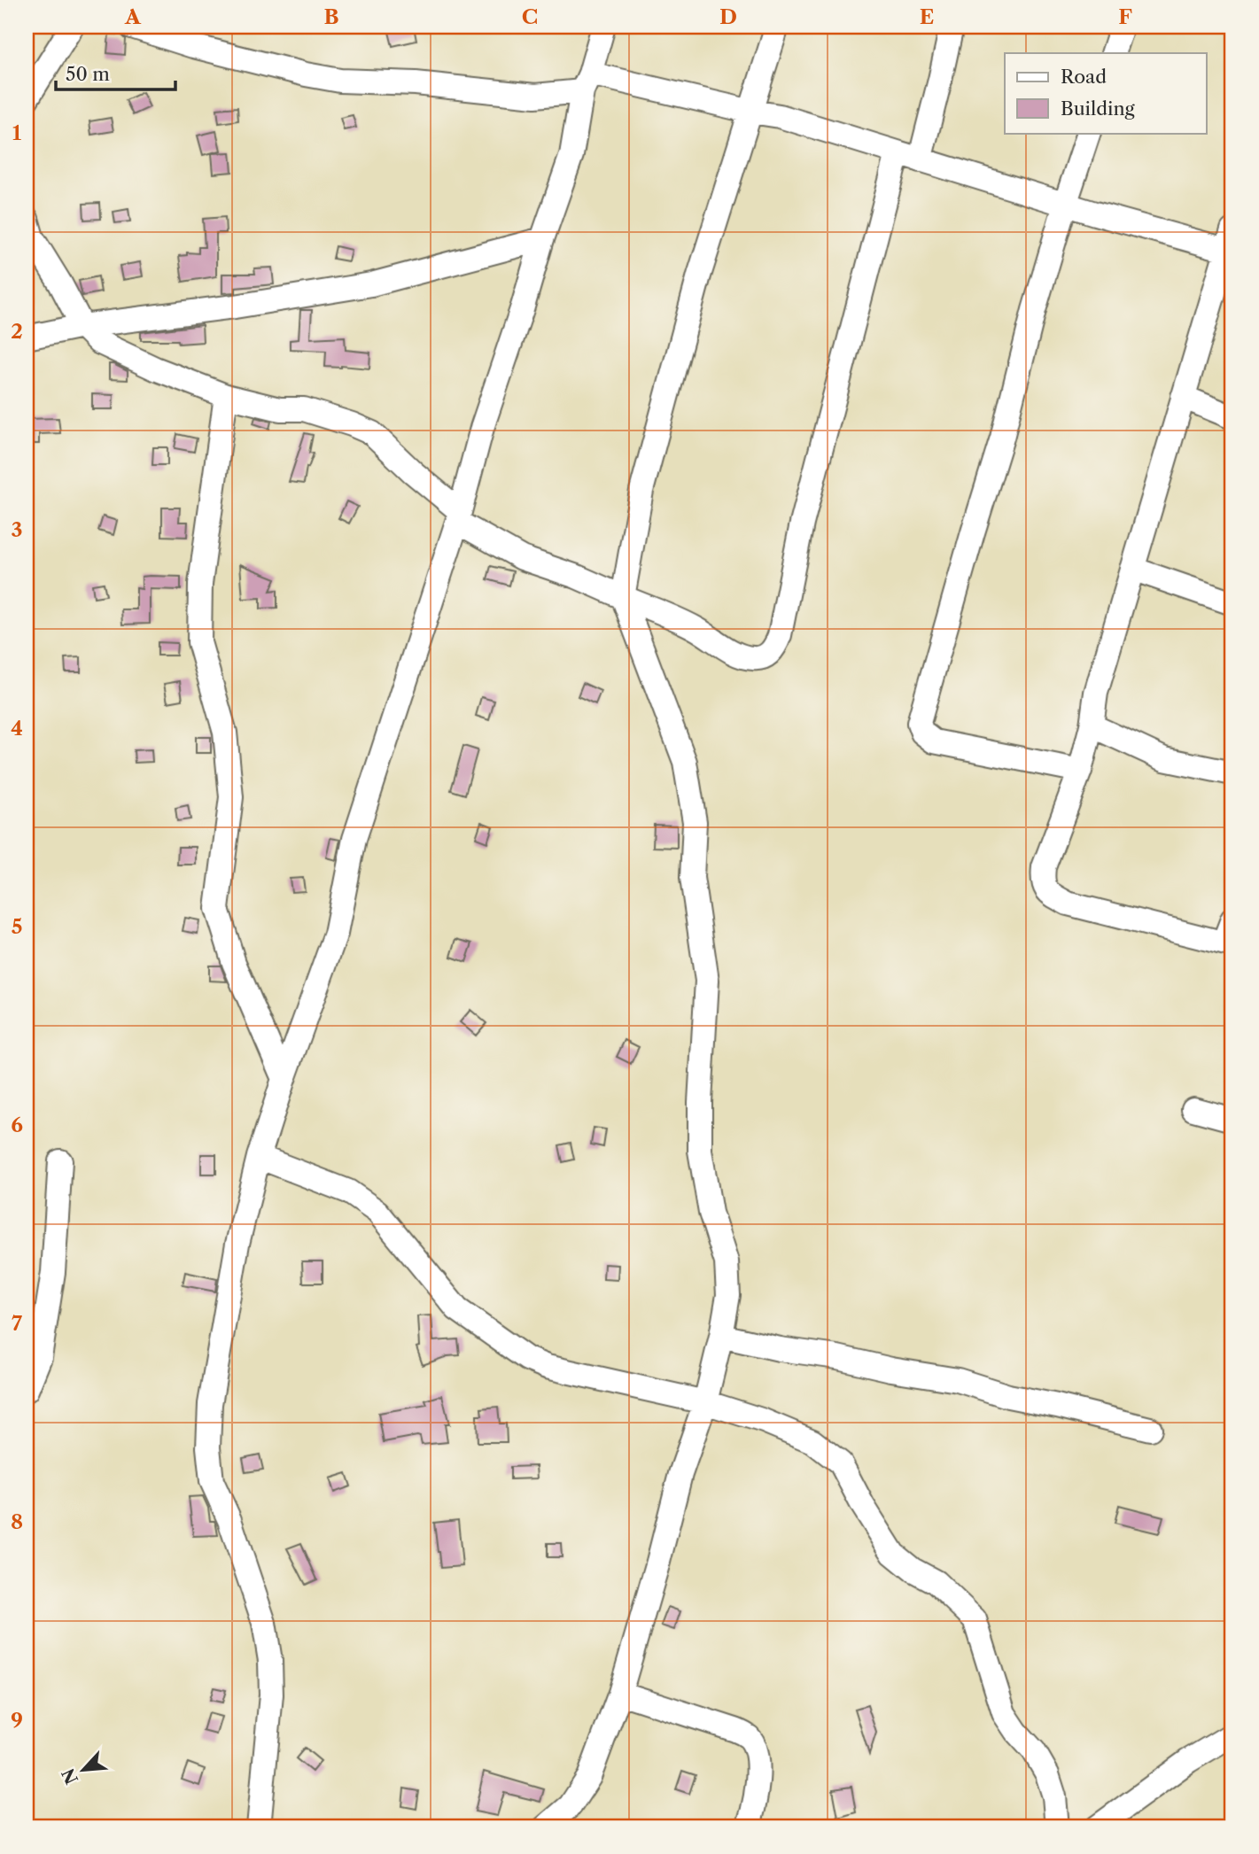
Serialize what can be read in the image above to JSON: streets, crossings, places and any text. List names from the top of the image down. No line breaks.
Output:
{"legend":["Road","Building"],"scale_bar":"50 m","north":"bottom left","grid":{"columns":["A","B","C","D","E","F"],"rows":["1","2","3","4","5","6","7","8","9"]}}
